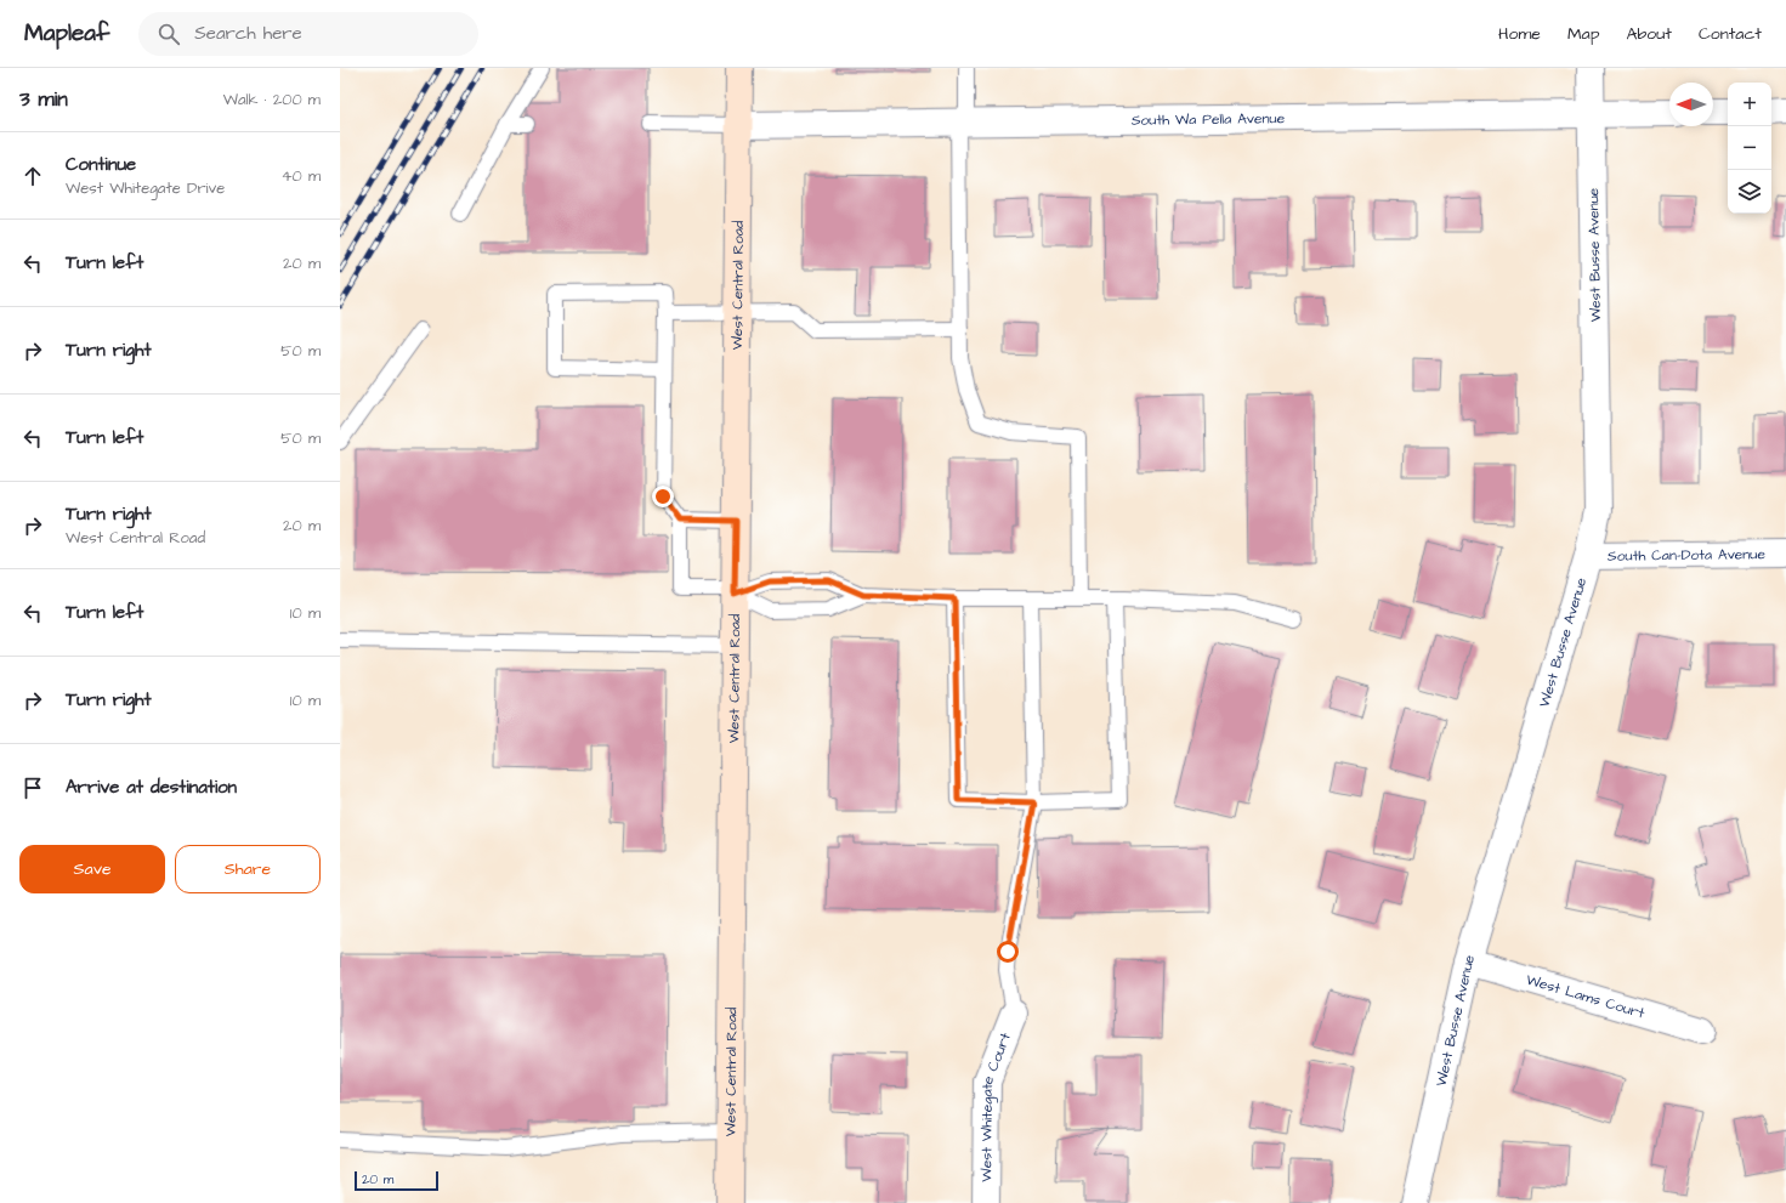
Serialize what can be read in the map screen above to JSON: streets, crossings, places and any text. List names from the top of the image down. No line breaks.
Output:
{"streets":{"main road":["West Central Road"],"street":["South Wa Pella Avenue","West Busse Avenue","South Can-Dota Avenue","West Lams Court","West Whitegate Court"]},"crossings":[["South Wa Pella Avenue","West Busse Avenue"],["South Wa Pella Avenue","West Central Road"],["West Busse Avenue","South Can-Dota Avenue"],["West Busse Avenue","West Lams Court"]],"scale_bar":"20 m","north":"left","page":{"header":"Mapleaf","search":"Search here","nav":["Home","Map","About","Contact"],"heading":["3 min","Walk · 200 m"],"map_buttons":["+","−"],"list":[["Continue","West Whitegate Drive","40 m"],["Turn left","20 m"],["Turn right","50 m"],["Turn left","50 m"],["Turn right","West Central Road","20 m"],["Turn left","10 m"],["Turn right","10 m"],"Arrive at destination"],"buttons":["Save","Share"],"scale":"20 m"}}
